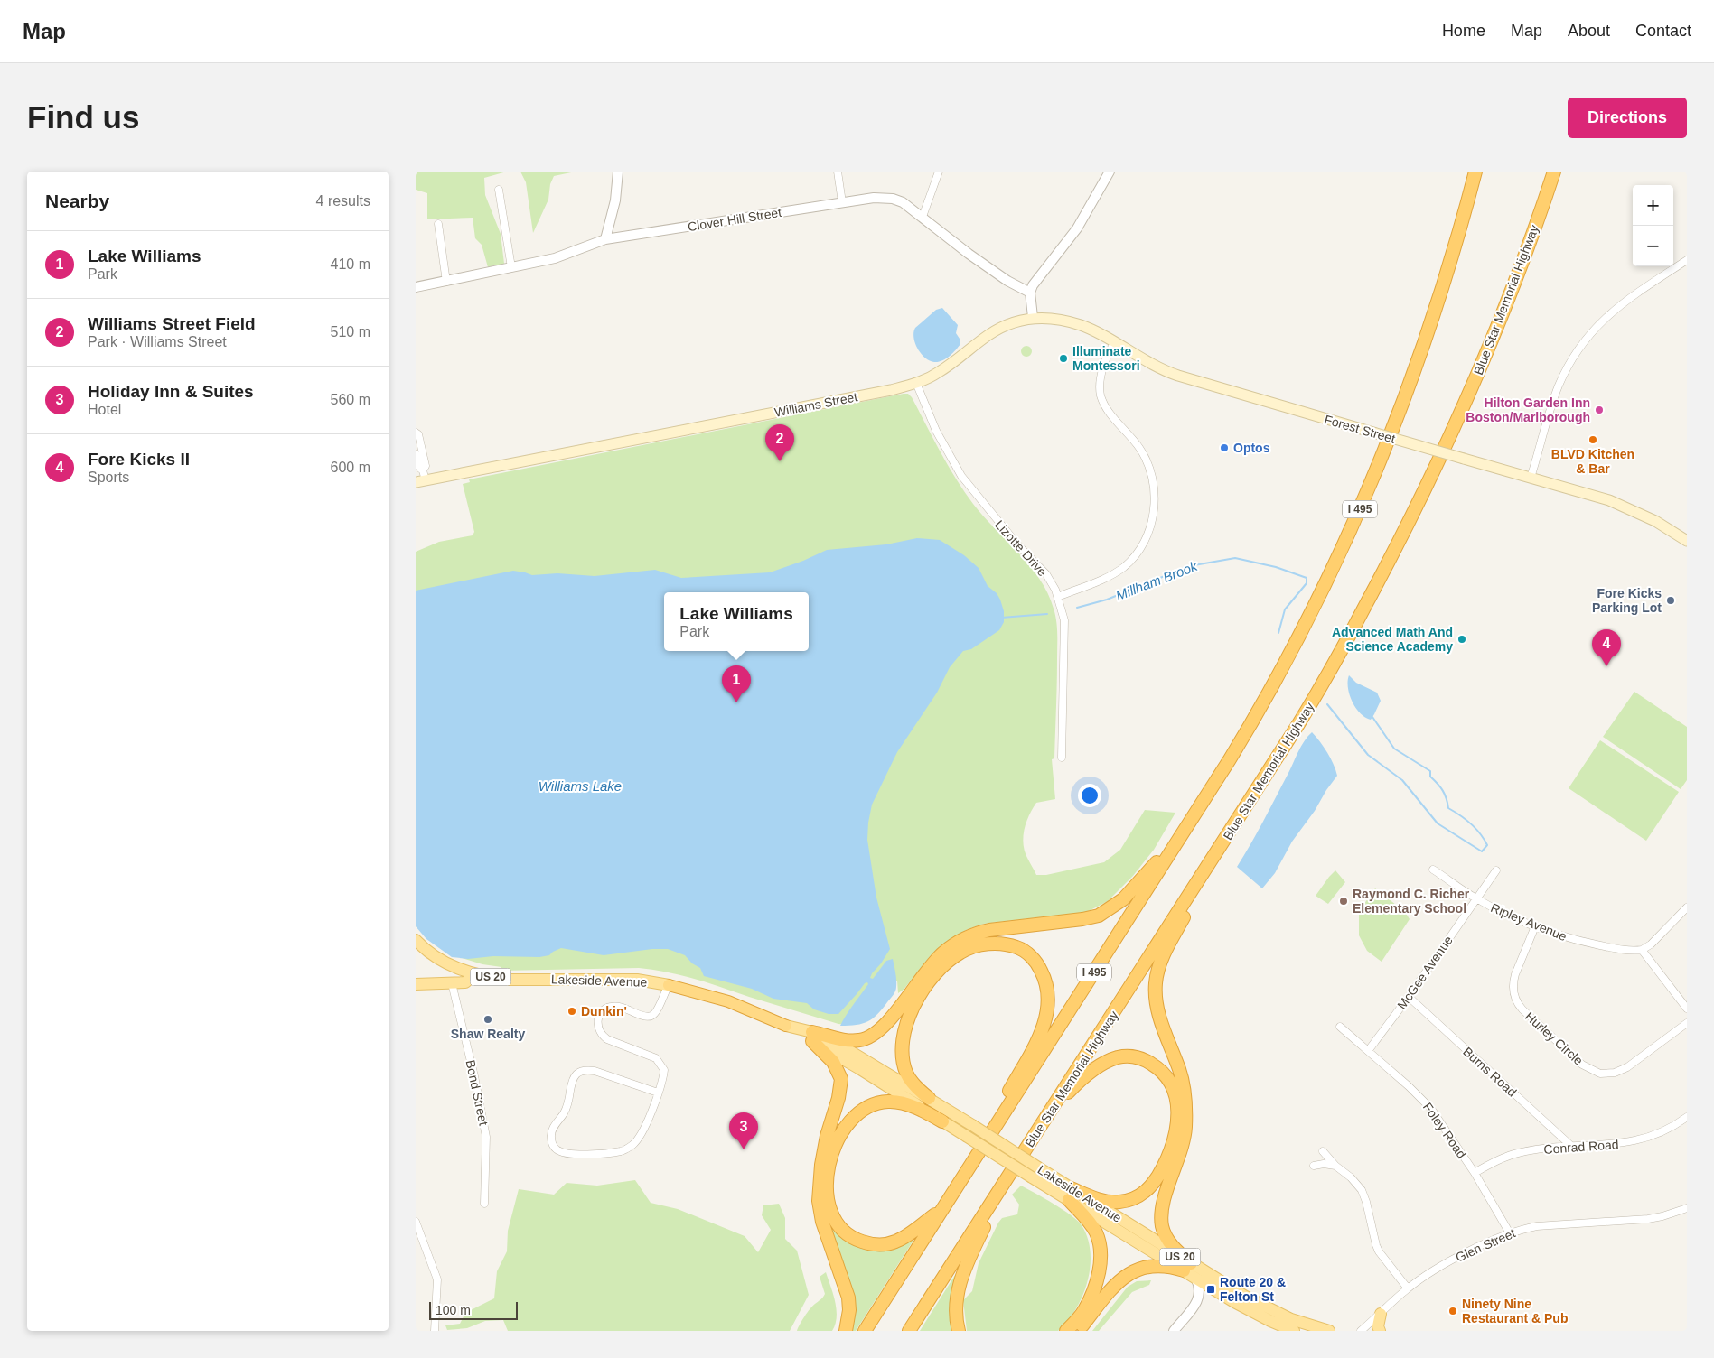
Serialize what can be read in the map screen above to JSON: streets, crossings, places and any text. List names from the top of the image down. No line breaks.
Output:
{"streets":{"highway":["Blue Star Memorial Highway","I 495","US 20","Lakeside Avenue"],"main road":["Williams Street","Forest Street"],"street":["Clover Hill Street","Lizotte Drive","Ripley Avenue","McGee Avenue","Hurley Circle","Burns Road","Bond Street","Foley Road","Conrad Road","Glen Street"]},"crossings":[["Williams Street","Forest Street"],["Williams Street","Lizotte Drive"],["Ripley Avenue","McGee Avenue"],["Ripley Avenue","Hurley Circle"],["McGee Avenue","Burns Road"],["McGee Avenue","Foley Road"],["Burns Road","Conrad Road"],["Foley Road","Conrad Road"],["Foley Road","Glen Street"]],"water":["Millham Brook","Williams Lake"],"places":{"other":["Illuminate Montessori","Hilton Garden Inn Boston/Marlborough","BLVD Kitchen & Bar","Optos","Fore Kicks Parking Lot","Advanced Math And Science Academy","Raymond C. Richer Elementary School","Dunkin'","Shaw Realty","Ninety Nine Restaurant & Pub"],"transit":["Route 20 & Felton St"]},"scale_bar":"100 m","page":{"header":"Map","nav":["Home","Map","About","Contact"],"buttons":"Directions","title":"Find us","heading":["Nearby","4 results"],"map_buttons":["+","−"],"list":[{"mark":"1","name":"Lake Williams","note":"Park","value":"410 m"},{"mark":"2","name":"Williams Street Field","note":"Park · Williams Street","value":"510 m"},{"mark":"3","name":"Holiday Inn & Suites","note":"Hotel","value":"560 m"},{"mark":"4","name":"Fore Kicks II","note":"Sports","value":"600 m"}],"pins":["2","4","1","3"],"popup":["Lake Williams","Park"],"scale":"100 m"}}
